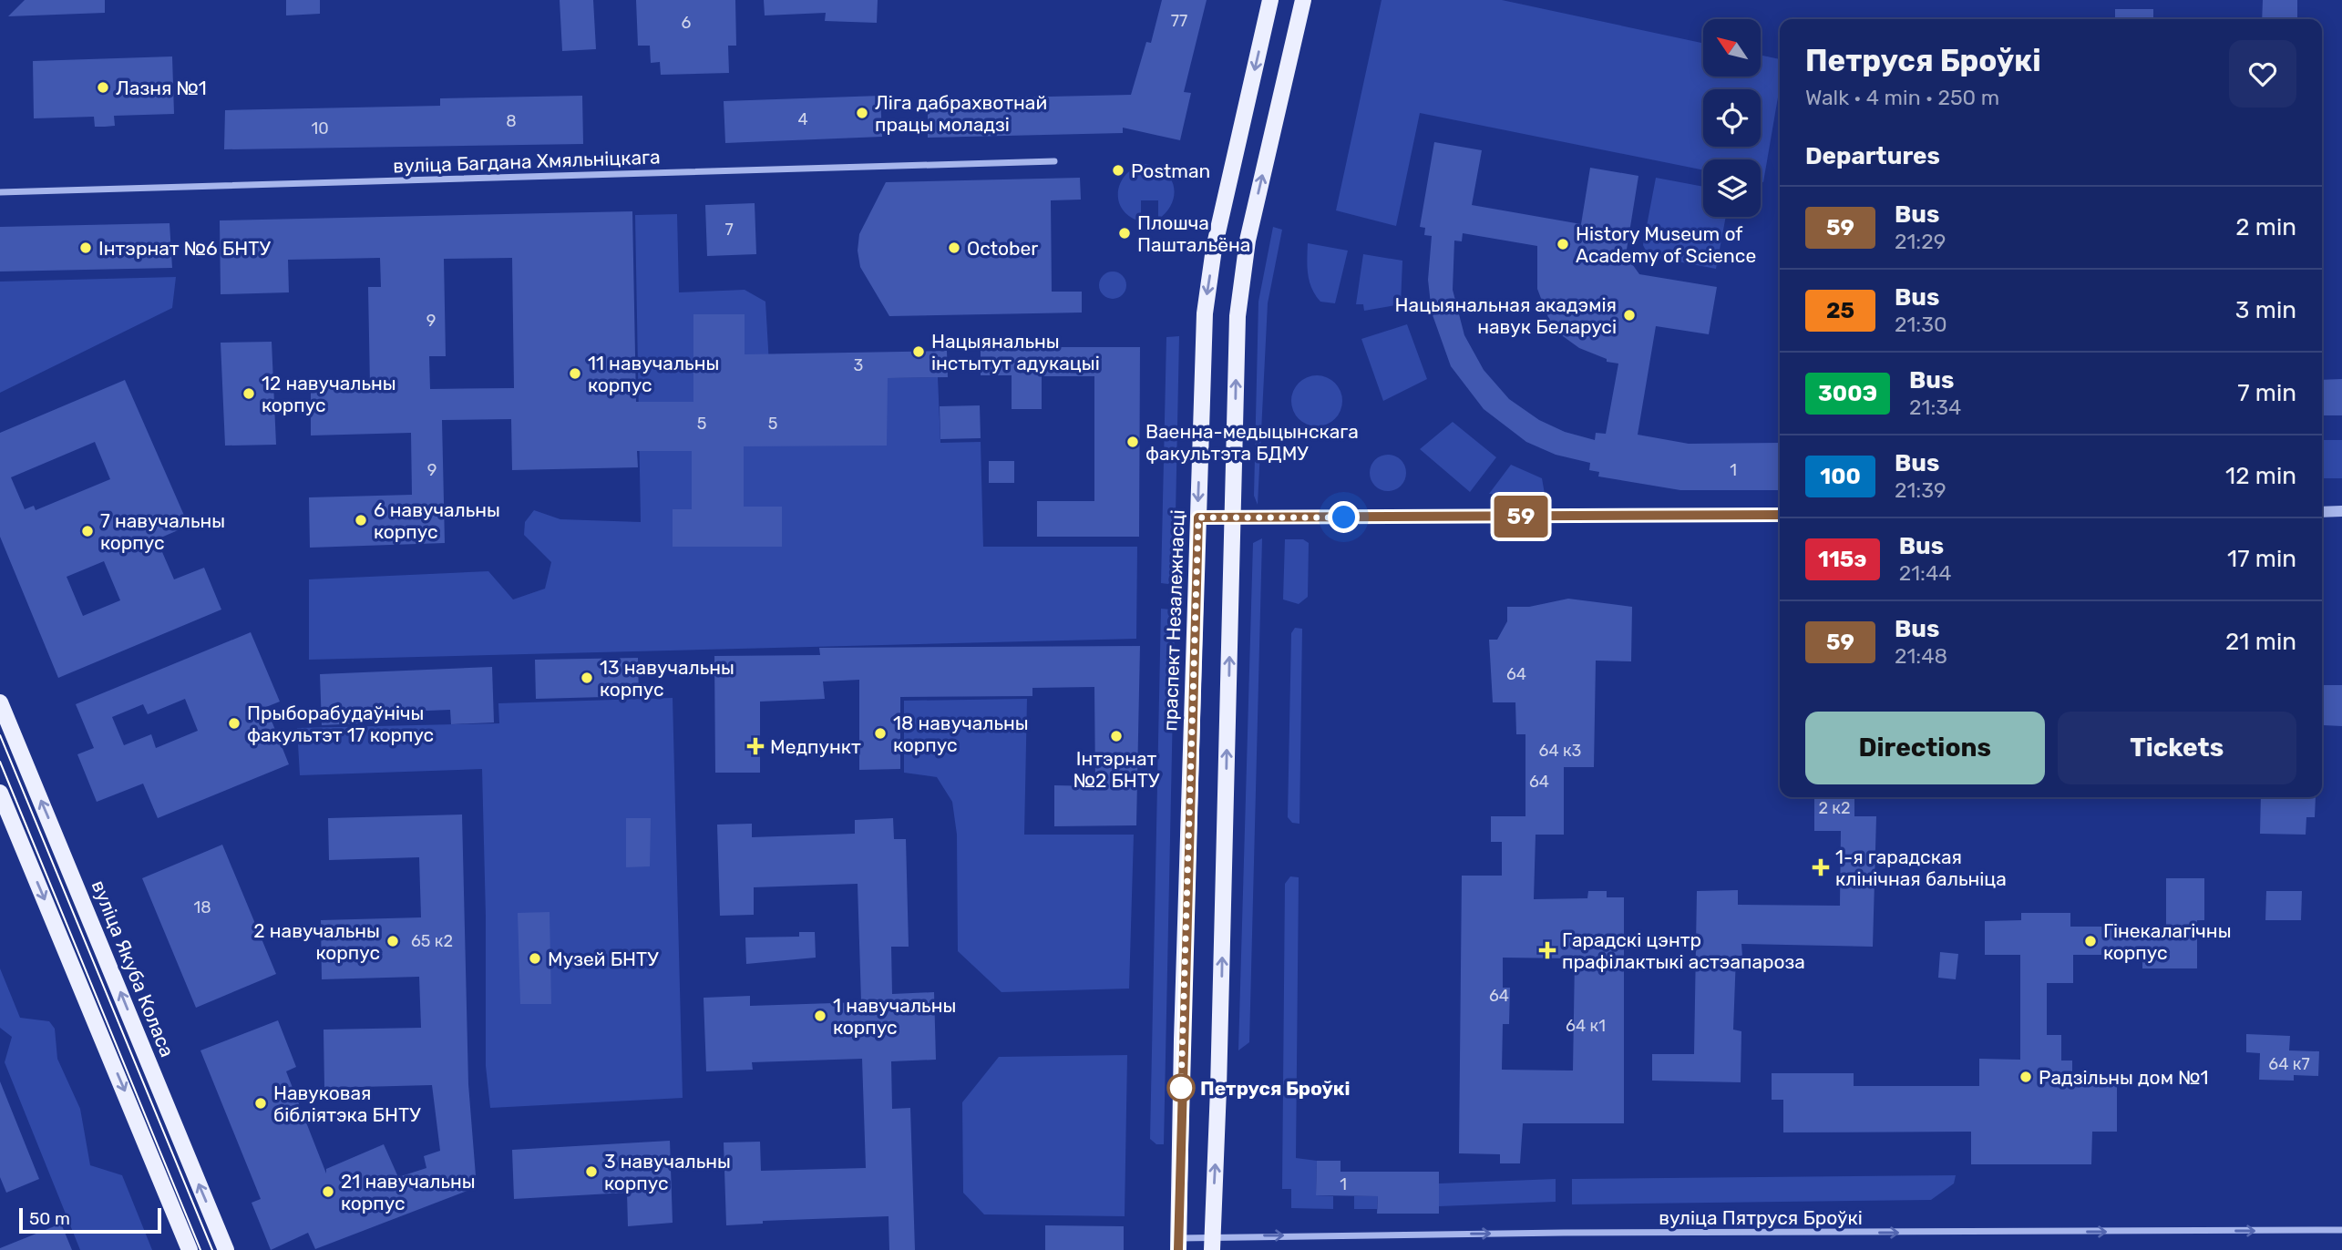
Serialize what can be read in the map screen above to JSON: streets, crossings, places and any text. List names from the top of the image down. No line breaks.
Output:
{"streets":{"main road":["праспект Незалежнасці","вуліца Якуба Коласа"],"street":["вуліца Багдана Хмяльніцкага","вуліца Пятруся Броўкі"]},"crossings":[["праспект Незалежнасці","вуліца Пятруся Броўкі"]],"one_way":["вуліца Пятруся Броўкі"],"places":{"other":["Лазня №1","Ліга дабрахвотнай працы моладзі","Postman","Плошча Паштальёна","History Museum of Academy of Science","Інтэрнат №6 БНТУ","October","Нацыянальная акадэмія навук Беларусі","Нацыянальны інстытут адукацыі","11 навучальны корпус","12 навучальны корпус","Ваенна-медыцынскага факультэта БДМУ","6 навучальны корпус","7 навучальны корпус","13 навучальны корпус","Прыборабудаўнічы факультэт 17 корпус","18 навучальны корпус","Інтэрнат №2 БНТУ","2 навучальны корпус","Гінекалагічны корпус","Музей БНТУ","1 навучальны корпус","Радзільны дом №1","Петруся Броўкі","Навуковая бібліятэка БНТУ","3 навучальны корпус","21 навучальны корпус"],"health":["Медпункт","1-я гарадская клінічная бальніца","Гарадскі цэнтр прафілактыкі астэапароза"]},"lines":["bus line 59"],"house_numbers":["77","6","4","8","10","7","9","3","5","5","9","1","64","64 к3","64","2 к2","18","65 к2","64","64 к1","64 к7","1"],"scale_bar":"50 m","north":"top left","page":{"on_map":"59","heading":[["Петруся Броўкі","Walk · 4 min · 250 m"],"Departures"],"list":[{"mark":"59","name":"Bus","note":"21:29","value":"2 min"},{"mark":"25","name":"Bus","note":"21:30","value":"3 min"},{"mark":"300Э","name":"Bus","note":"21:34","value":"7 min"},{"mark":"100","name":"Bus","note":"21:39","value":"12 min"},{"mark":"115э","name":"Bus","note":"21:44","value":"17 min"},{"mark":"59","name":"Bus","note":"21:48","value":"21 min"}],"buttons":["Directions","Tickets"],"scale":"50 m"}}
